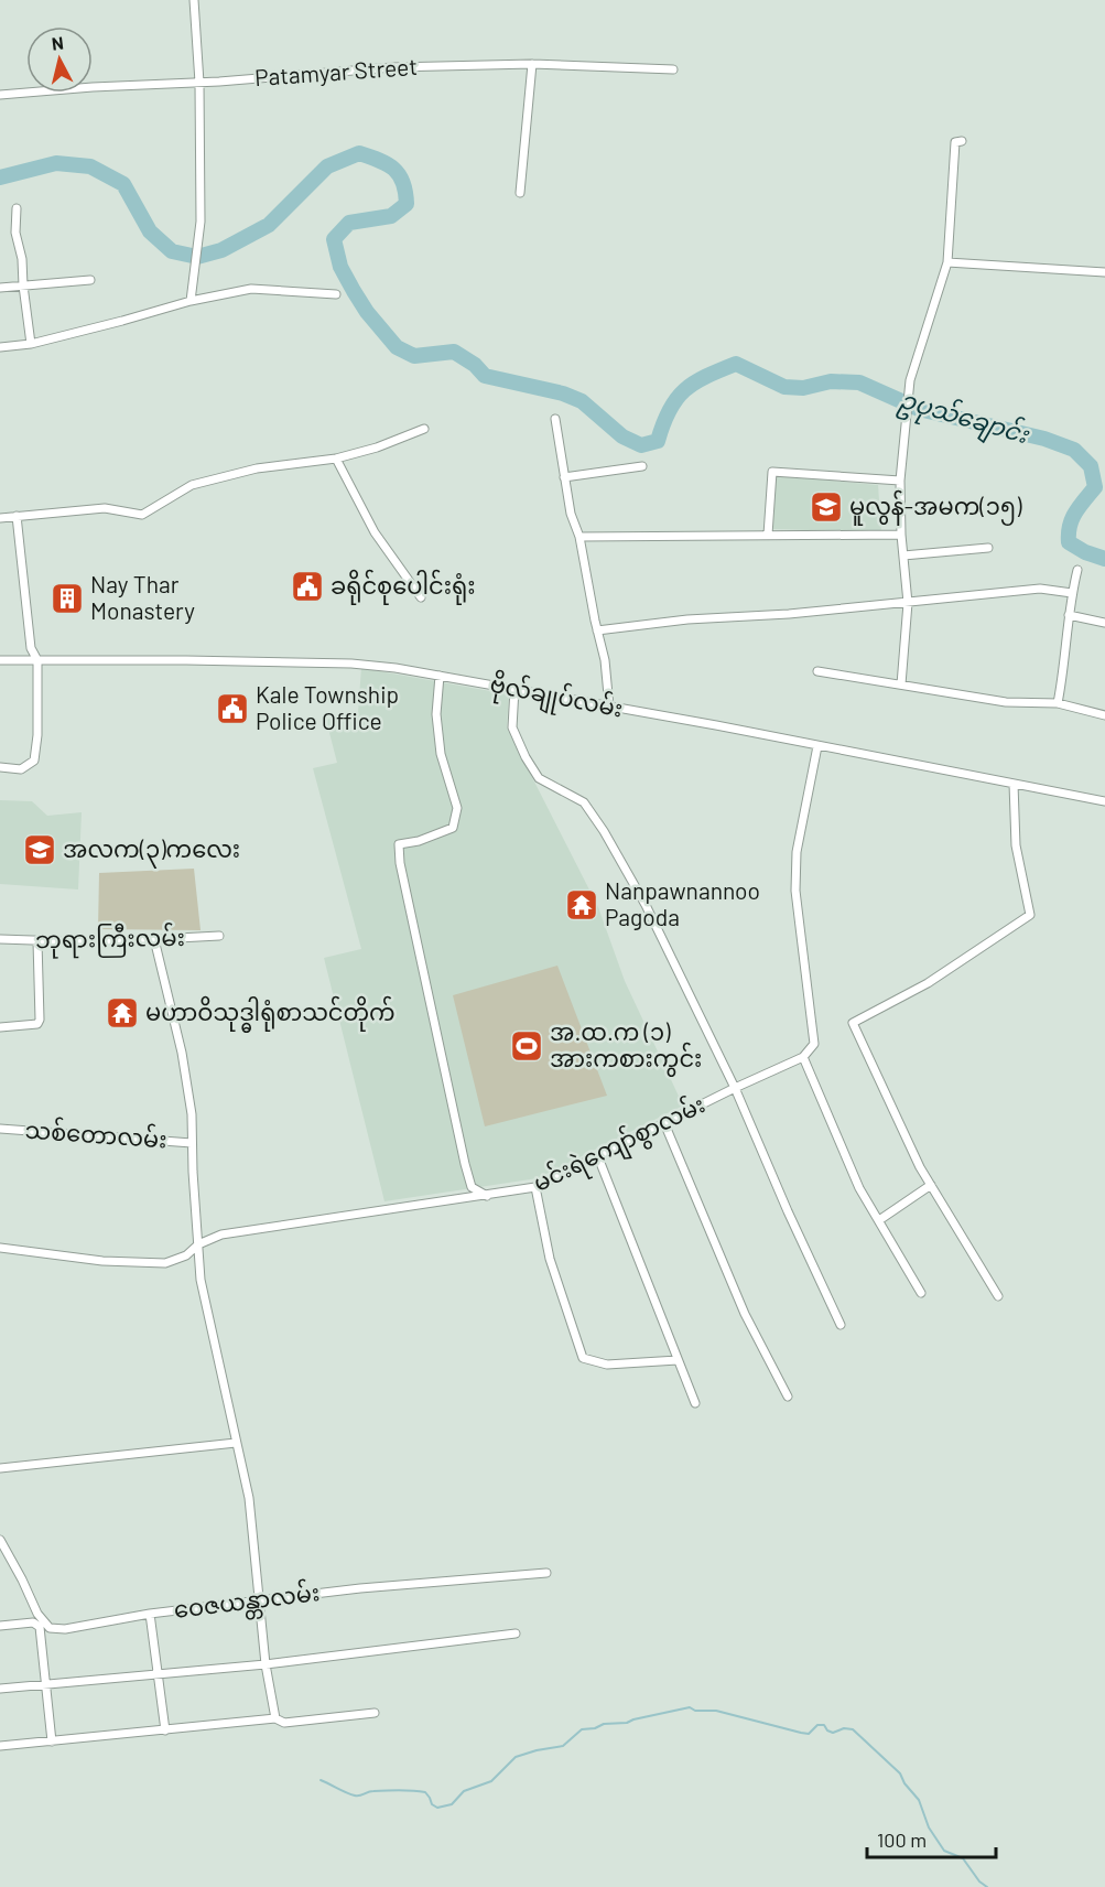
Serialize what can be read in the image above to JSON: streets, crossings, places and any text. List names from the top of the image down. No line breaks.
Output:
{"streets":{"street":["Patamyar Street","ဗိုလ်ချုပ်လမ်း","ဘုရားကြီးလမ်း","သစ်တောလမ်း","မင်းရဲကျော်စွာလမ်း","ဝေဇယန္တာလမ်း"]},"water":["ဥပုသ်ချောင်း"],"places":{"school or university":["မူလွန်-အမက(၁၅)","အလက(၃)ကလေး"],"public building":["ခရိုင်စုပေါင်းရုံး","Kale Township Police Office"],"building":["Nay Thar Monastery"],"temple":["Nanpawnannoo Pagoda","မဟာဝိသုဒ္ဓါရုံစာသင်တိုက်"],"sports":["အ.ထ.က (၁) အားကစားကွင်း"]},"scale_bar":"100 m","north":"top"}
